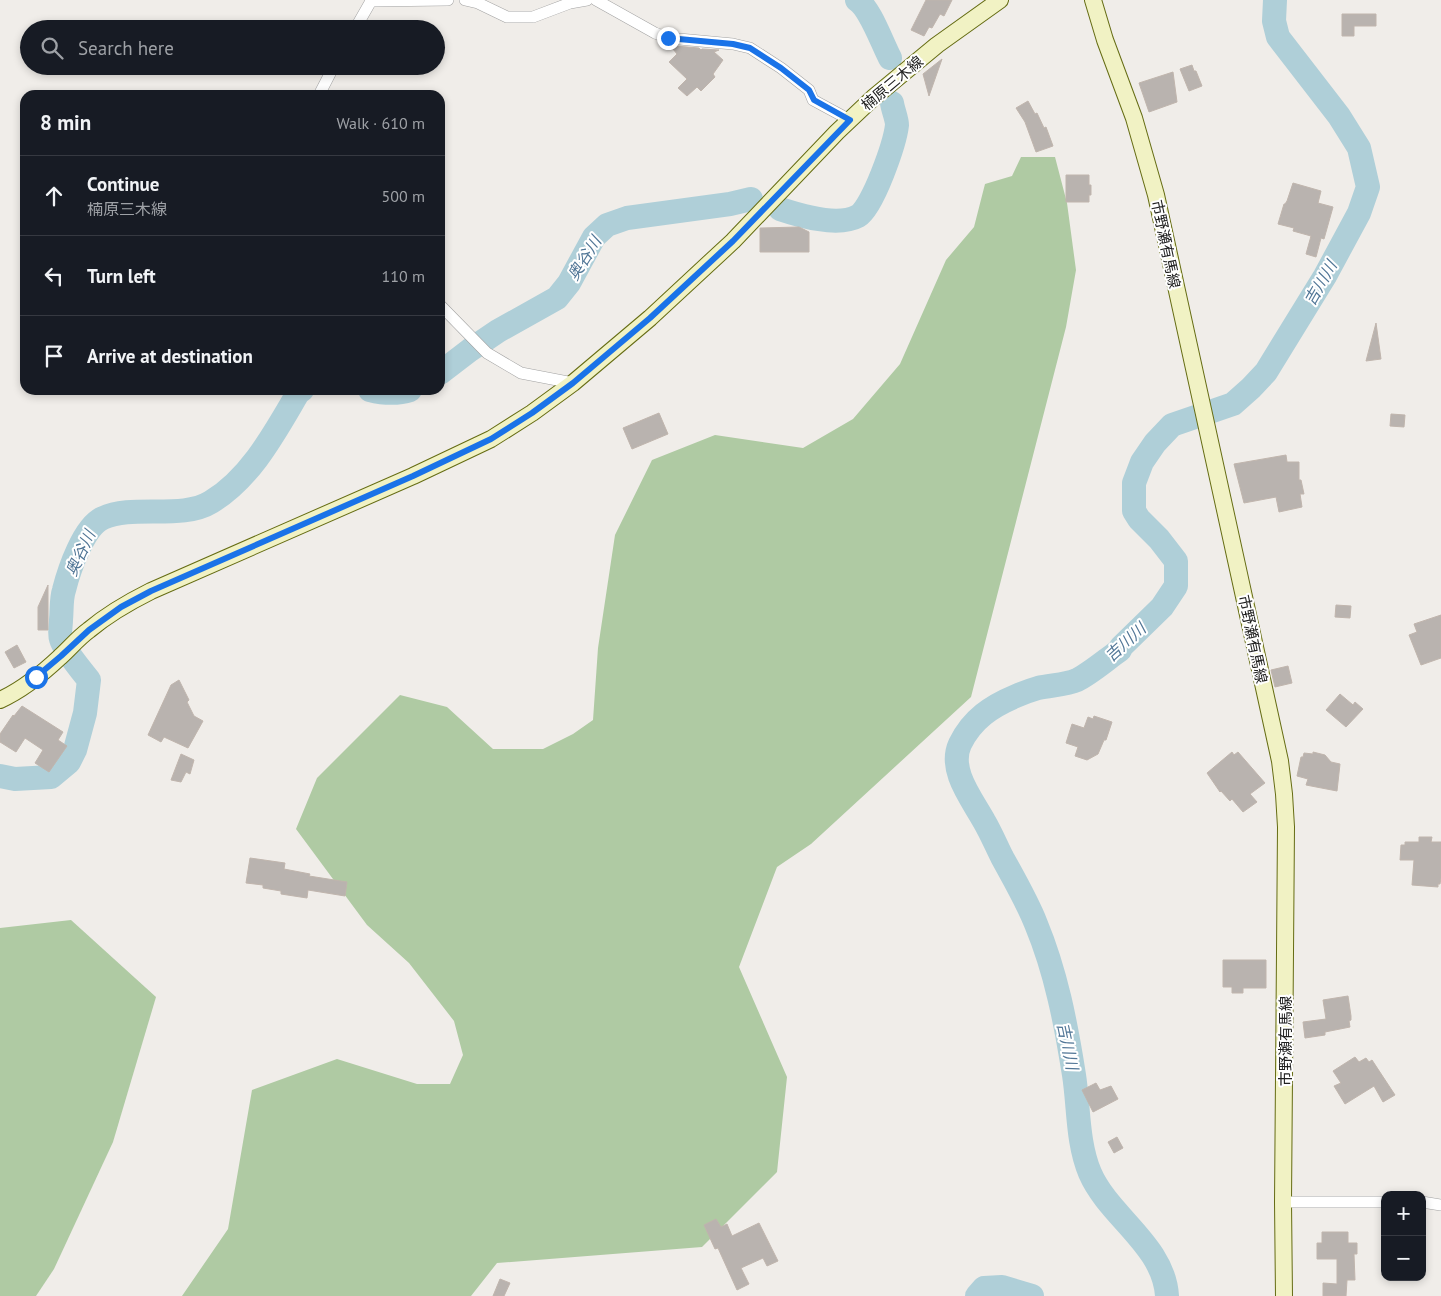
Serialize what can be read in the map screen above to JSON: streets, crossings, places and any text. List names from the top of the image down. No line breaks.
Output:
{"streets":{"main road":["楠原三木線","市野瀬有馬線"]},"water":["奥谷川","吉川川"],"page":{"search":"Search here","heading":["8 min","Walk · 610 m"],"list":[["Continue","楠原三木線","500 m"],["Turn left","110 m"],"Arrive at destination"],"map_buttons":["+","−"]}}
